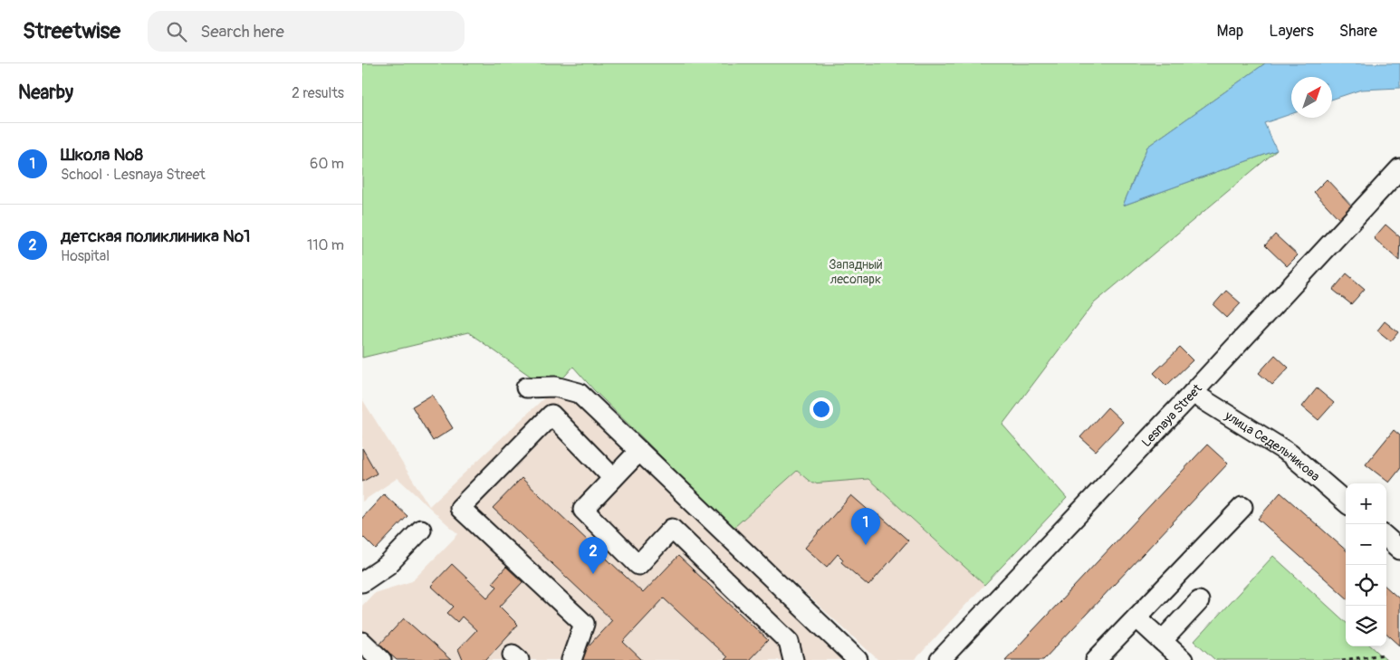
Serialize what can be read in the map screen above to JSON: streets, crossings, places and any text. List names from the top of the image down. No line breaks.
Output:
{"streets":{"street":["Lesnaya Street","улица Седельникова"]},"crossings":[["Lesnaya Street","улица Седельникова"]],"parks":["Западный лесопарк"],"north":"top right","page":{"header":"Streetwise","search":"Search here","nav":["Map","Layers","Share"],"heading":["Nearby","2 results"],"list":[{"mark":"1","name":"Школа №8","note":"School · Lesnaya Street","value":"60 m"},{"mark":"2","name":"детская поликлиника №1","note":"Hospital","value":"110 m"}],"map_buttons":["+","−"],"pins":["1","2"]}}
